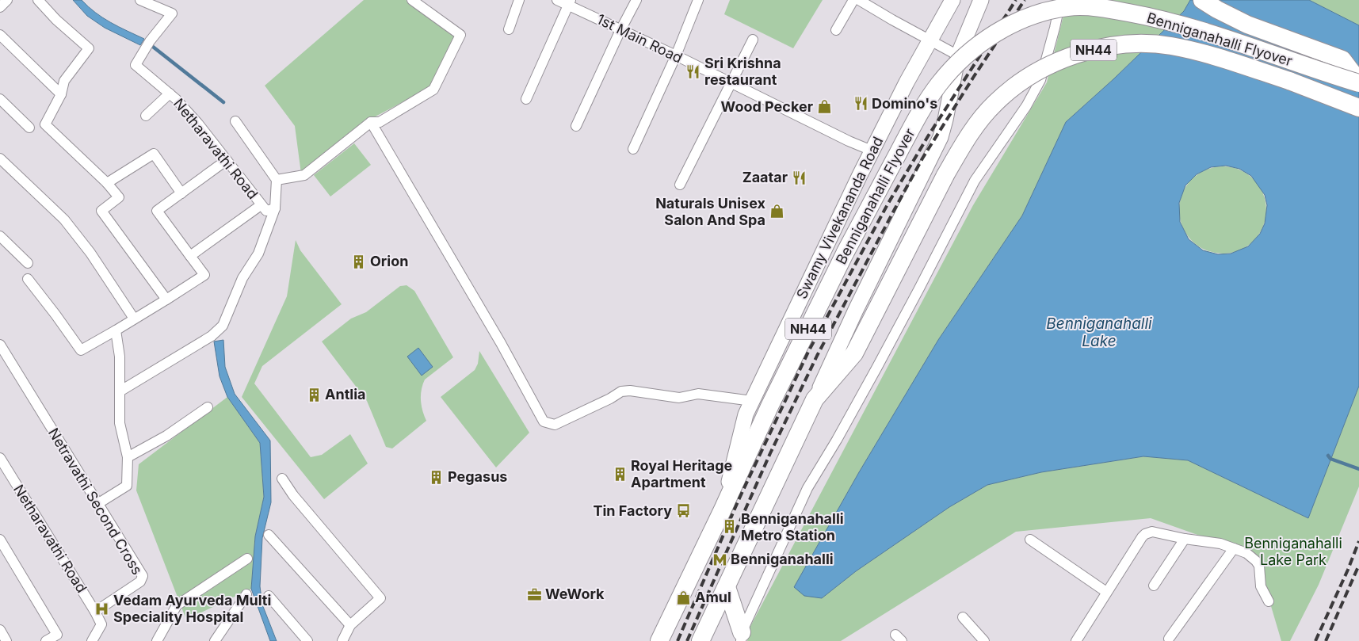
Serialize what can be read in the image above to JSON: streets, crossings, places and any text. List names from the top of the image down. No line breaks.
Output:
{"streets":{"highway":["Benniganahalli Flyover","NH44"],"main road":["Swamy Vivekananda Road"],"street":["1st Main Road","Netharavathi Road","Netravathi Second Cross"]},"crossings":[["1st Main Road","Swamy Vivekananda Road"],["Benniganahalli Flyover","NH44"],["Benniganahalli Flyover","Swamy Vivekananda Road"],["NH44","Swamy Vivekananda Road"],["Netharavathi Road","Netravathi Second Cross"]],"water":["Benniganahalli Lake"],"parks":["Benniganahalli Lake Park"],"places":{"restaurant":["Sri Krishna restaurant","Domino's","Zaatar"],"shop":["Wood Pecker","Naturals Unisex Salon And Spa","Amul"],"building":["Orion","Antlia","Royal Heritage Apartment","Pegasus","Benniganahalli Metro Station"],"bus stop":["Tin Factory"],"metro station":["Benniganahalli"],"office":["WeWork"],"hospital":["Vedam Ayurveda Multi Speciality Hospital"]}}
